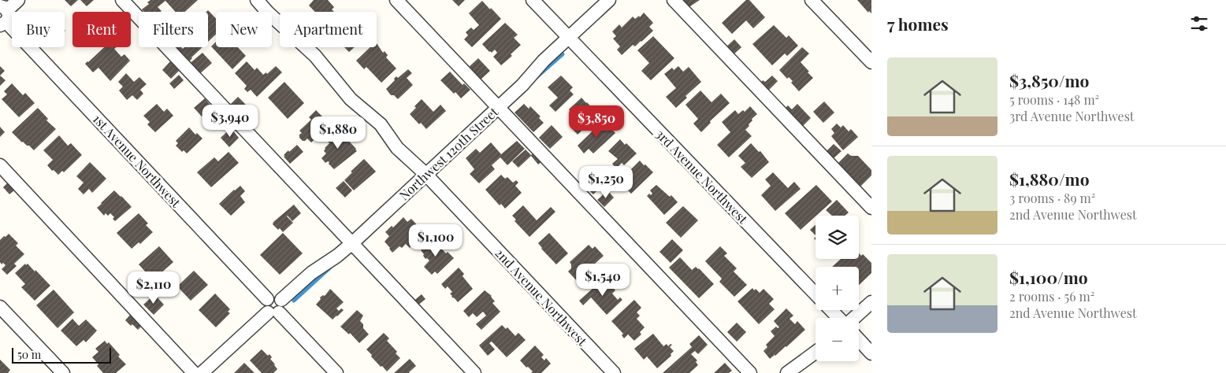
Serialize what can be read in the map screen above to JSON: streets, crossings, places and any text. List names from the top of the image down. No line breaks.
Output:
{"streets":{"street":["Northwest 120th Street","1st Avenue Northwest","3rd Avenue Northwest","2nd Avenue Northwest"]},"crossings":[["Northwest 120th Street","1st Avenue Northwest"],["Northwest 120th Street","3rd Avenue Northwest"],["Northwest 120th Street","2nd Avenue Northwest"]],"scale_bar":"50 m","page":{"heading":"7 homes","chip":["Buy","Rent","Filters","New","Apartment"],"list":[{"name":"$3,850/mo","note":"5 rooms · 148 m² · 3rd Avenue Northwest"},{"name":"$1,880/mo","note":"3 rooms · 89 m² · 2nd Avenue Northwest"},{"name":"$1,100/mo","note":"2 rooms · 56 m² · 2nd Avenue Northwest"}],"price":["$3,940","$3,850","$1,880","$1,250","$1,100","$1,540","$2,110"],"map_buttons":["+","−"],"scale":"50 m"}}
